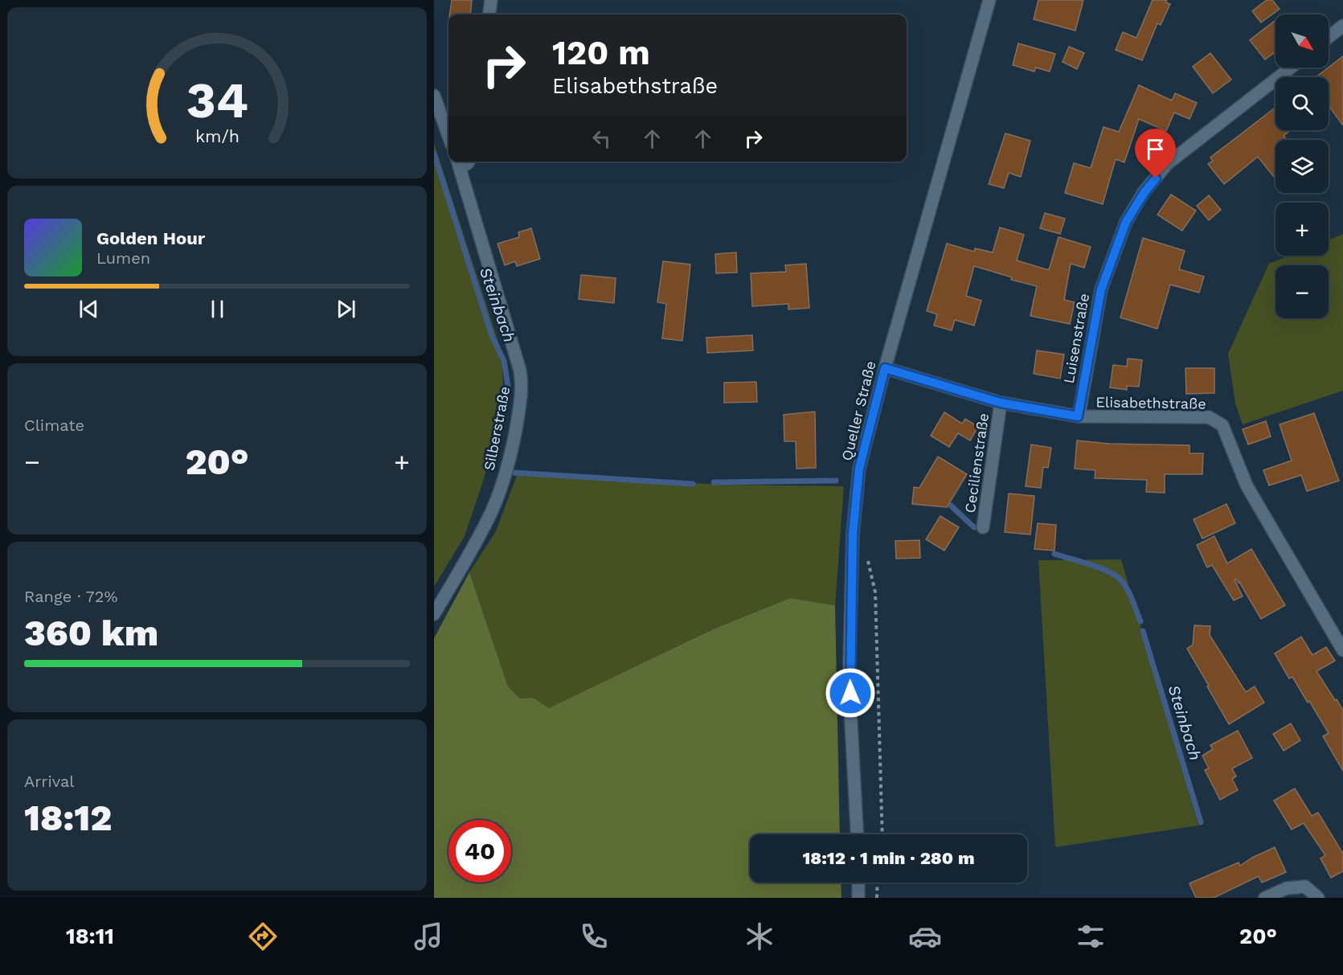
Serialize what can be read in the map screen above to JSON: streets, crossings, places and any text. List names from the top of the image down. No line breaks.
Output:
{"streets":{"street":["Luisenstraße","Elisabethstraße","Queller Straße","Silberstraße","Cecilienstraße"]},"crossings":[["Luisenstraße","Elisabethstraße"],["Elisabethstraße","Queller Straße"],["Elisabethstraße","Cecilienstraße"]],"water":["Steinbach"],"north":"bottom right","page":{"map_buttons":["+","−"],"turn":["120 m","Elisabethstraße"],"song":["Golden Hour","Lumen"],"tile":["Climate",["Range · 72%","360 km"],["Arrival","18:12"]],"heat":["−","20°","+"],"limit":"40","trip":"18:12 · 1 min · 280 m","tabs":["18:11","20°"],"gauge":["34","km/h"]}}
